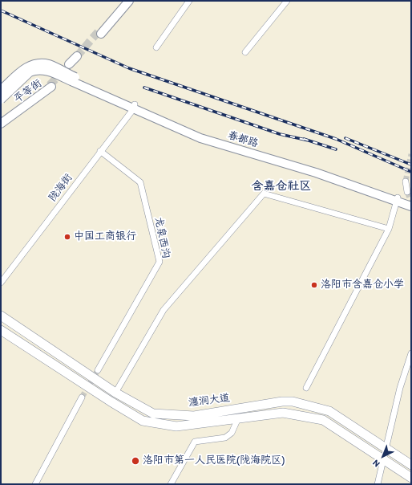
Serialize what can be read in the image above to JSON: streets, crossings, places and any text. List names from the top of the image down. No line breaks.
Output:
{"streets":{"main road":["平等街","春都路","瀍涧大道"],"street":["陇海街","龙泉西沟"]},"crossings":[["春都路","陇海街"],["陇海街","龙泉西沟"]],"districts":["含嘉仓社区"],"places":["中国工商银行","洛阳市含嘉仓小学","洛阳市第一人民医院(陇海院区)"],"north":"bottom left"}
